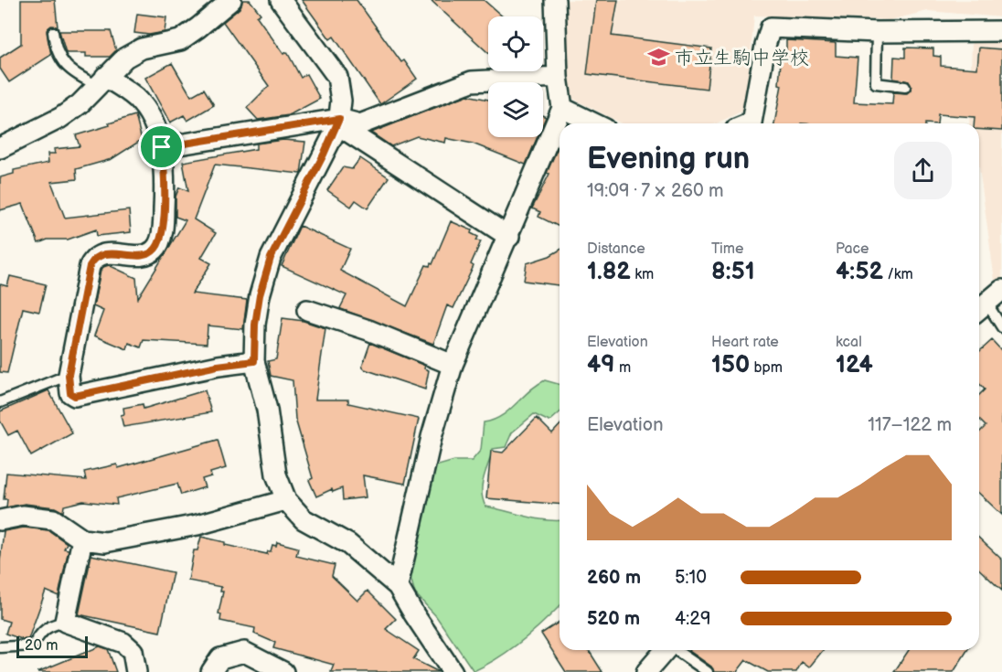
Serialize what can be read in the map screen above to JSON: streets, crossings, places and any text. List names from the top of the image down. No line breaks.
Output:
{"places":{"school or university":["市立生駒中学校"]},"scale_bar":"20 m","page":{"heading":["Evening run","19:09 · 7 × 260 m"],"stats":[["Distance","1.82 km"],["Time","8:51"],["Pace","4:52 /km"],["Elevation","49 m"],["Heart rate","150 bpm"],["kcal","124"]],"chart":["Elevation","117–122 m"],"list":[{"name":"260 m","note":"5:10"},{"name":"520 m","note":"4:29"}],"scale":"20 m"}}
